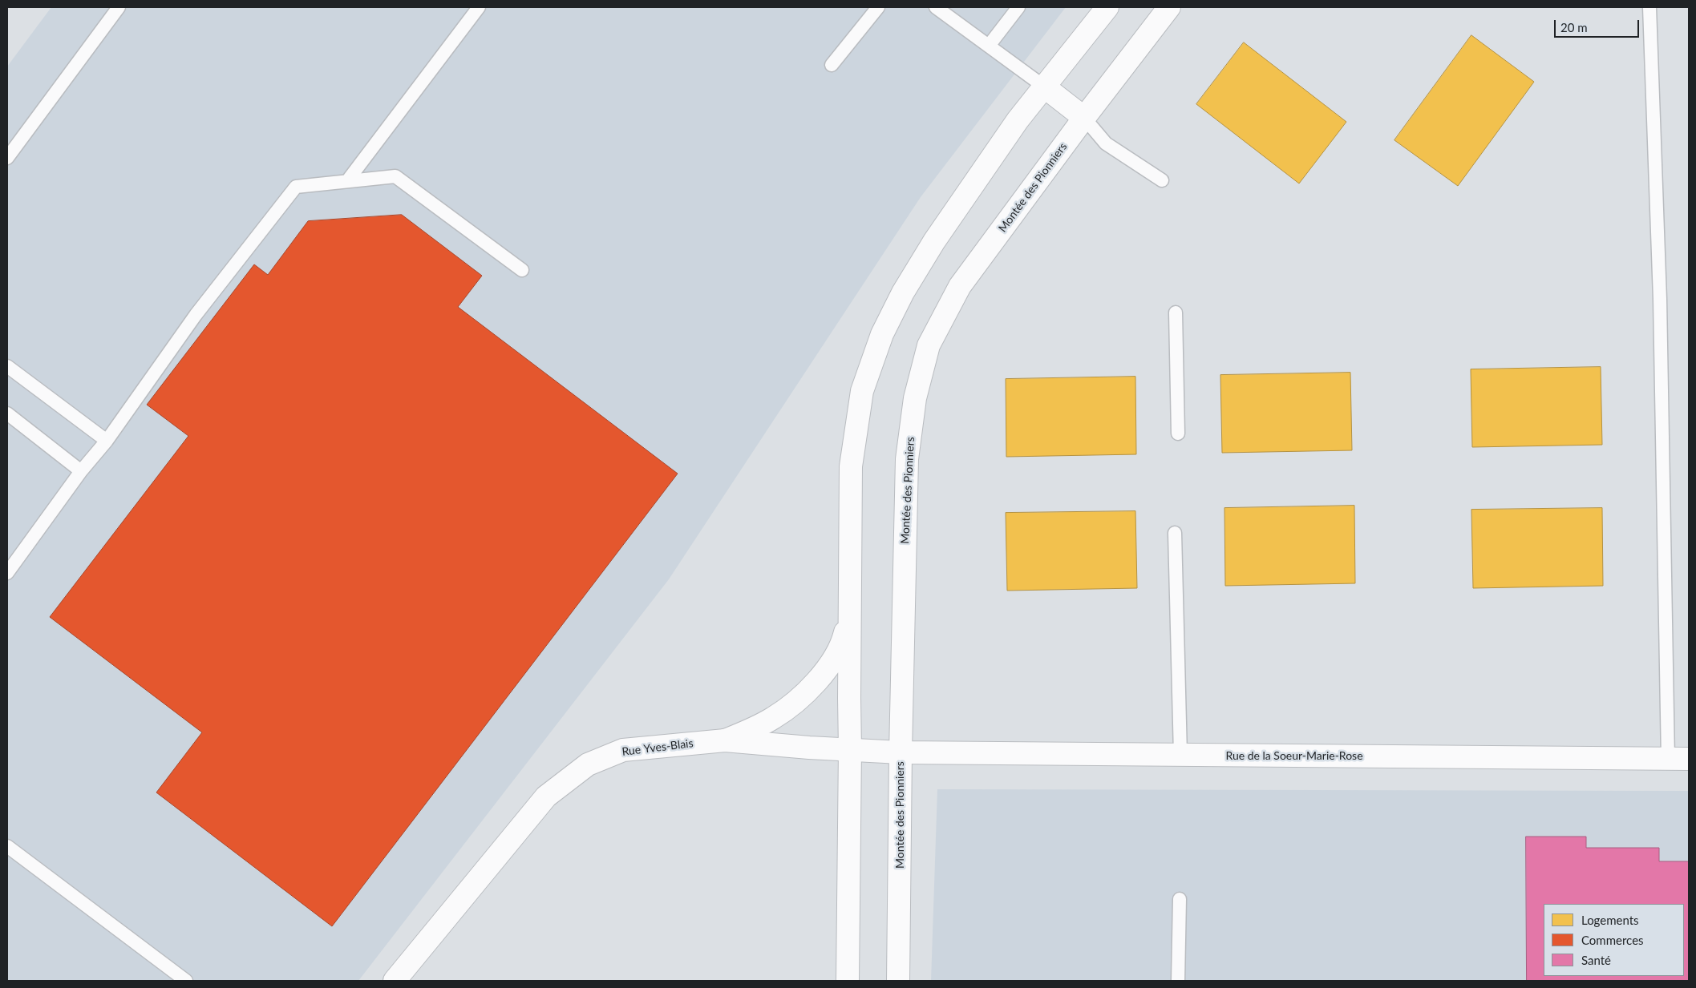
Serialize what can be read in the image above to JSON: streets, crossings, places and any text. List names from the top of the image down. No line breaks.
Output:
{"streets":{"street":["Montée des Pionniers","Rue Yves-Blais","Rue de la Soeur-Marie-Rose"]},"crossings":[["Montée des Pionniers","Rue Yves-Blais"],["Montée des Pionniers","Rue de la Soeur-Marie-Rose"],["Rue Yves-Blais","Rue de la Soeur-Marie-Rose"]],"legend":["Logements","Commerces","Santé"],"scale_bar":"20 m"}
